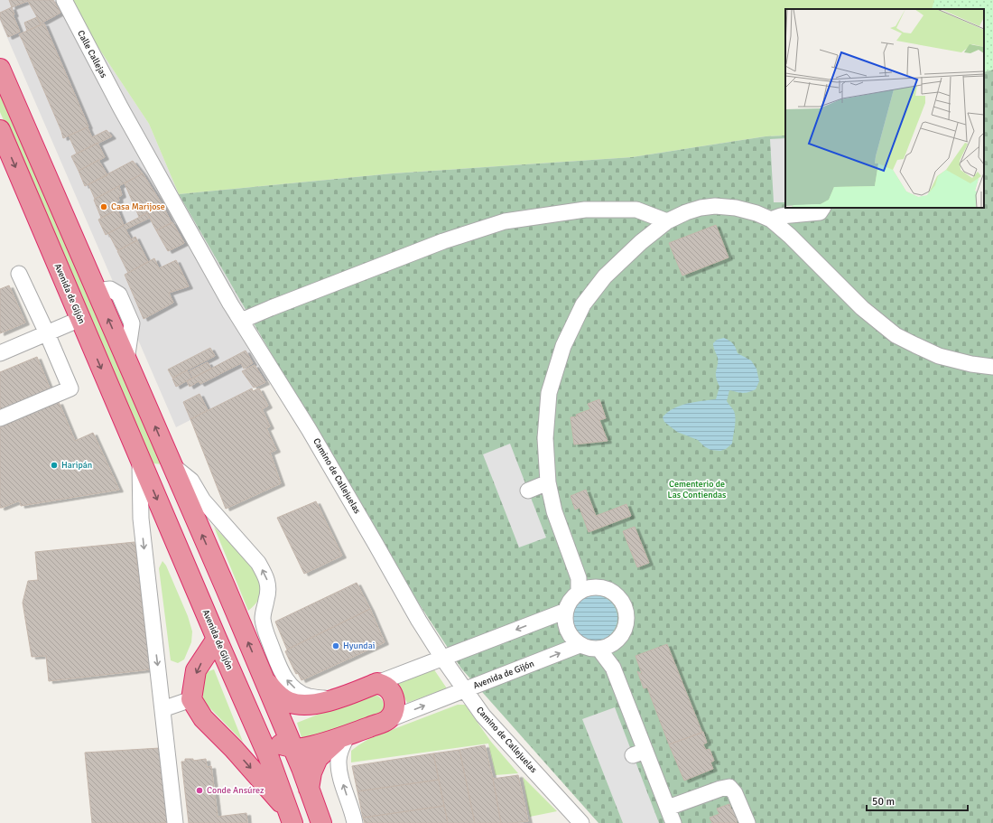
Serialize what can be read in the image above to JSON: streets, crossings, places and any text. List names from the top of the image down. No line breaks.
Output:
{"streets":{"highway":["Avenida de Gijón"],"street":["Calle Callejas","Camino de Callejuelas"]},"crossings":[["Calle Callejas","Camino de Callejuelas"],["Avenida de Gijón","Camino de Callejuelas"]],"parks":["Cementerio de Las Contiendas"],"places":["Casa Marijose","Haripán","Hyundai","Conde Ansúrez"],"scale_bar":"50 m"}
